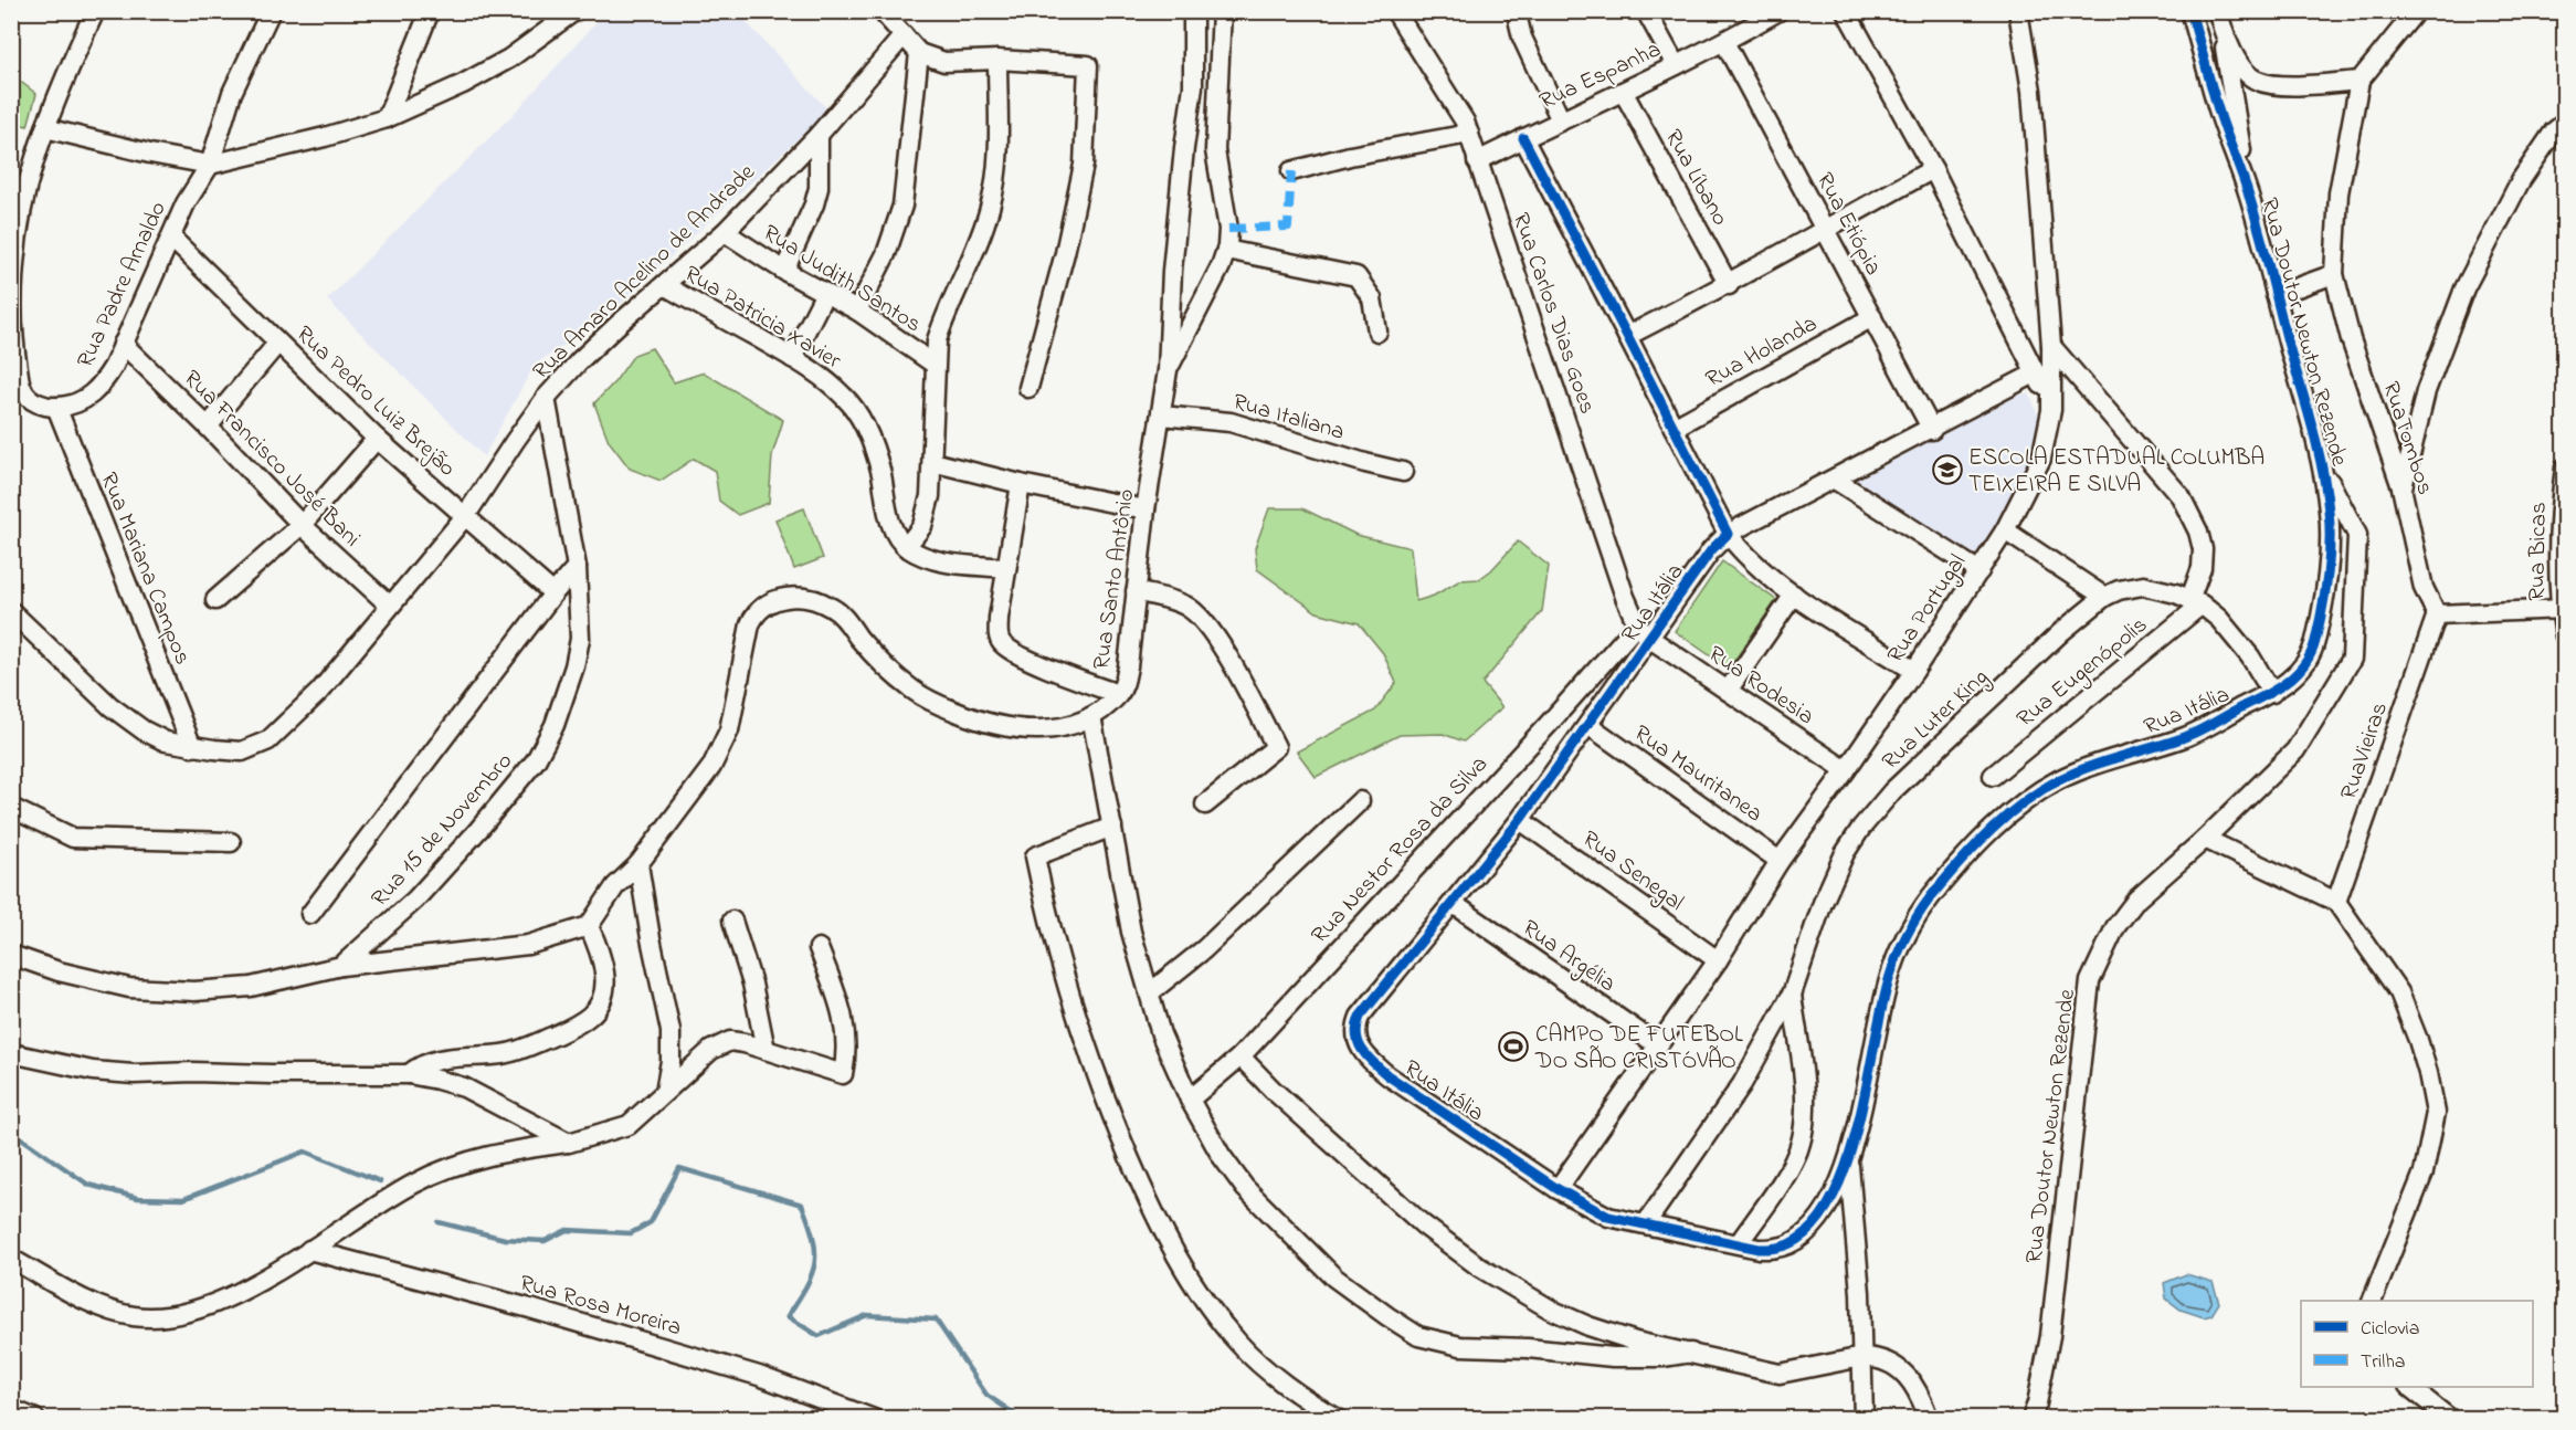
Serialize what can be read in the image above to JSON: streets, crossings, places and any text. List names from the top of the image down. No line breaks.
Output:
{"streets":{"street":["Rua Espanha","Rua Líbano","Rua Etiópia","Rua Amaro Acelino de Andrade","Rua Judith Santos","Rua Padre Arnaldo","Rua Carlos Dias Goes","Rua Patricia Xavier","Rua Doutor Newton Rezende","Rua Holanda","Rua Pedro Luiz Brejão","Rua Italiana","RuaTombos","Rua Francisco José Bani","Rua Bicas","Rua Mariana Campos","Rua Santo Antônio","Rua Itália","Rua Portugal","Rua Eugenópolis","Rua Rodesia","Rua Luter King","RuaVieiras","Rua Mauritanea","Rua 15 de Novembro","Rua Nestor Rosa da Silva","Rua Senegal","Rua Argélia","Rua Rosa Moreira"]},"crossings":[["Rua Espanha","Rua Líbano"],["Rua Espanha","Rua Etiópia"],["Rua Espanha","Rua Carlos Dias Goes"],["Rua Etiópia","Rua Holanda"],["Rua Amaro Acelino de Andrade","Rua Judith Santos"],["Rua Amaro Acelino de Andrade","Rua Patricia Xavier"],["Rua Amaro Acelino de Andrade","Rua Pedro Luiz Brejão"],["Rua Amaro Acelino de Andrade","Rua Francisco José Bani"],["Rua Amaro Acelino de Andrade","Rua Mariana Campos"],["Rua Amaro Acelino de Andrade","Rua 15 de Novembro"],["Rua Padre Arnaldo","Rua Pedro Luiz Brejão"],["Rua Padre Arnaldo","Rua Francisco José Bani"],["Rua Padre Arnaldo","Rua Mariana Campos"],["Rua Carlos Dias Goes","Rua Itália"],["Rua Carlos Dias Goes","Rua Rodesia"],["Rua Carlos Dias Goes","Rua Nestor Rosa da Silva"],["Rua Doutor Newton Rezende","Rua Itália"],["Rua Italiana","Rua Santo Antônio"],["RuaTombos","RuaVieiras"],["Rua Itália","Rua Portugal"],["Rua Itália","Rua Rodesia"],["Rua Itália","Rua Luter King"],["Rua Itália","Rua Mauritanea"],["Rua Itália","Rua Senegal"],["Rua Itália","Rua Argélia"],["Rua Portugal","Rua Rodesia"],["Rua Portugal","Rua Mauritanea"],["Rua Portugal","Rua Senegal"],["Rua Portugal","Rua Argélia"],["Rua Eugenópolis","Rua Luter King"]],"places":{"school or university":["ESCOLA ESTADUAL COLUMBA TEIXEIRA E SILVA"],"sports":["CAMPO DE FUTEBOL DO SÃO CRISTÓVÃO"]},"legend":["Ciclovia","Trilha"]}
